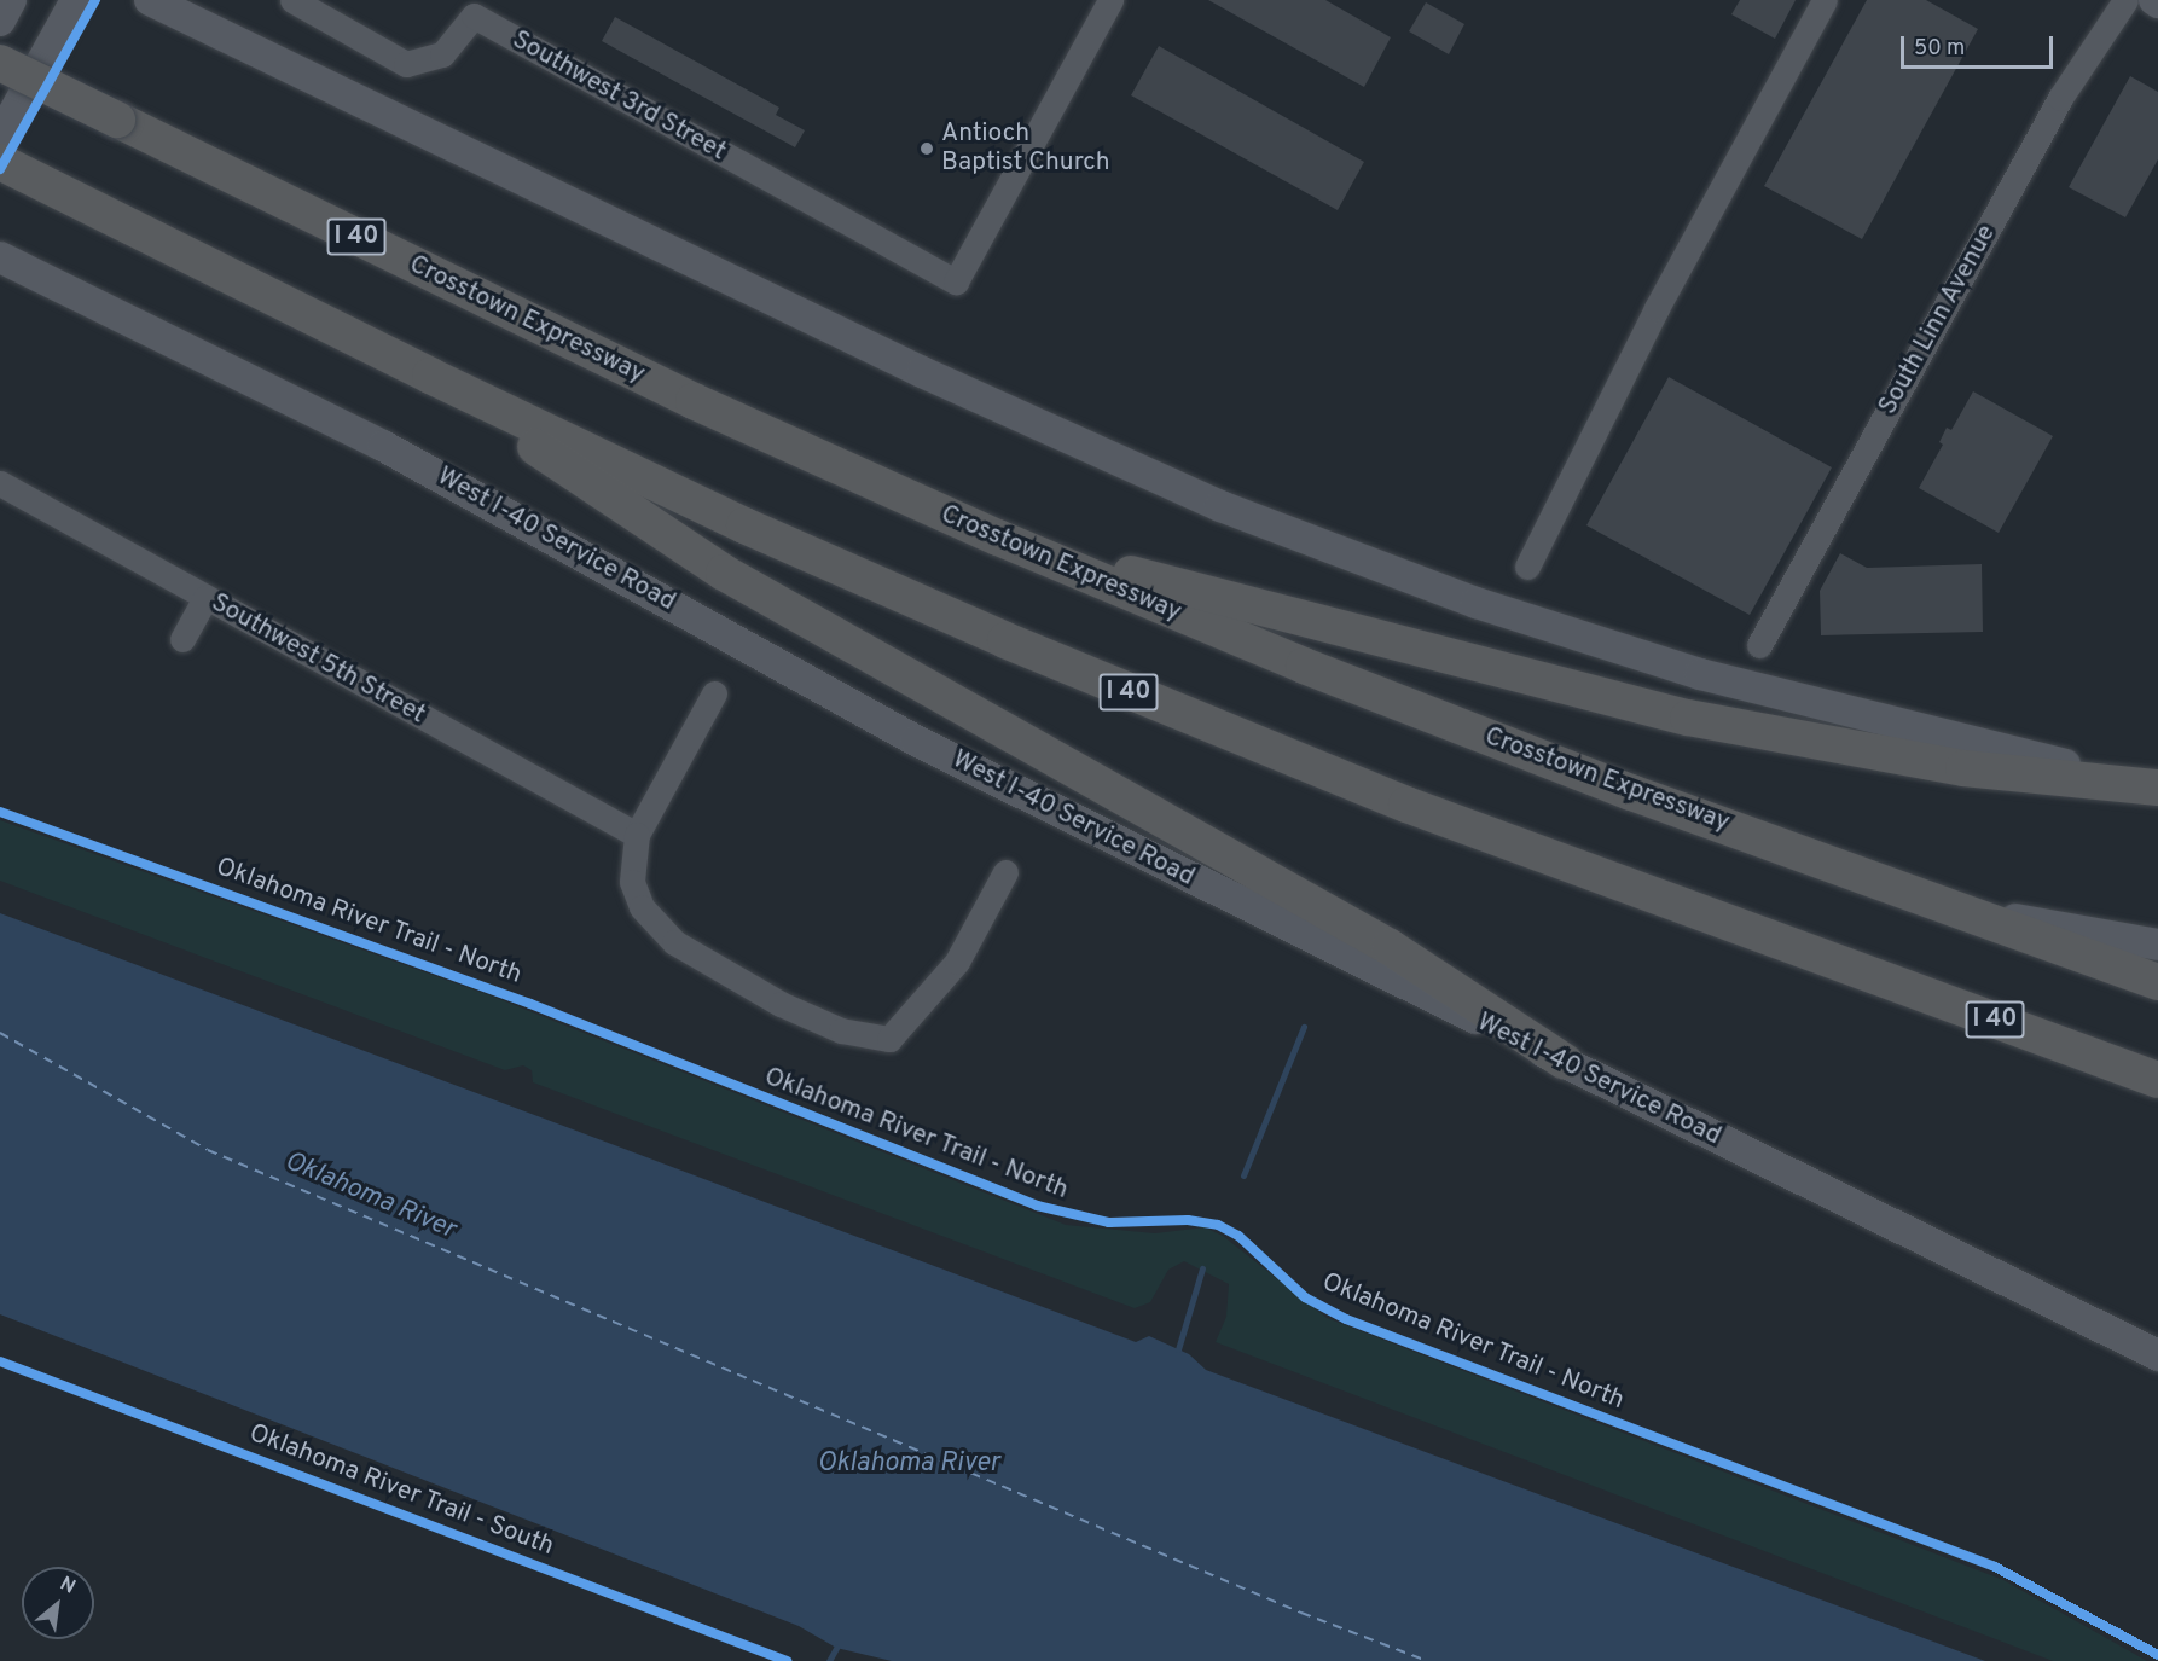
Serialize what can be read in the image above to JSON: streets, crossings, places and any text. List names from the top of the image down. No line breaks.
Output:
{"streets":{"highway":["I 40","Crosstown Expressway"],"main road":["West I-40 Service Road"],"street":["Southwest 3rd Street","South Linn Avenue","Southwest 5th Street"],"cycle path":["Oklahoma River Trail - North","Oklahoma River Trail - South"]},"water":["Oklahoma River"],"places":["Antioch Baptist Church"],"scale_bar":"50 m","north":"top right"}
